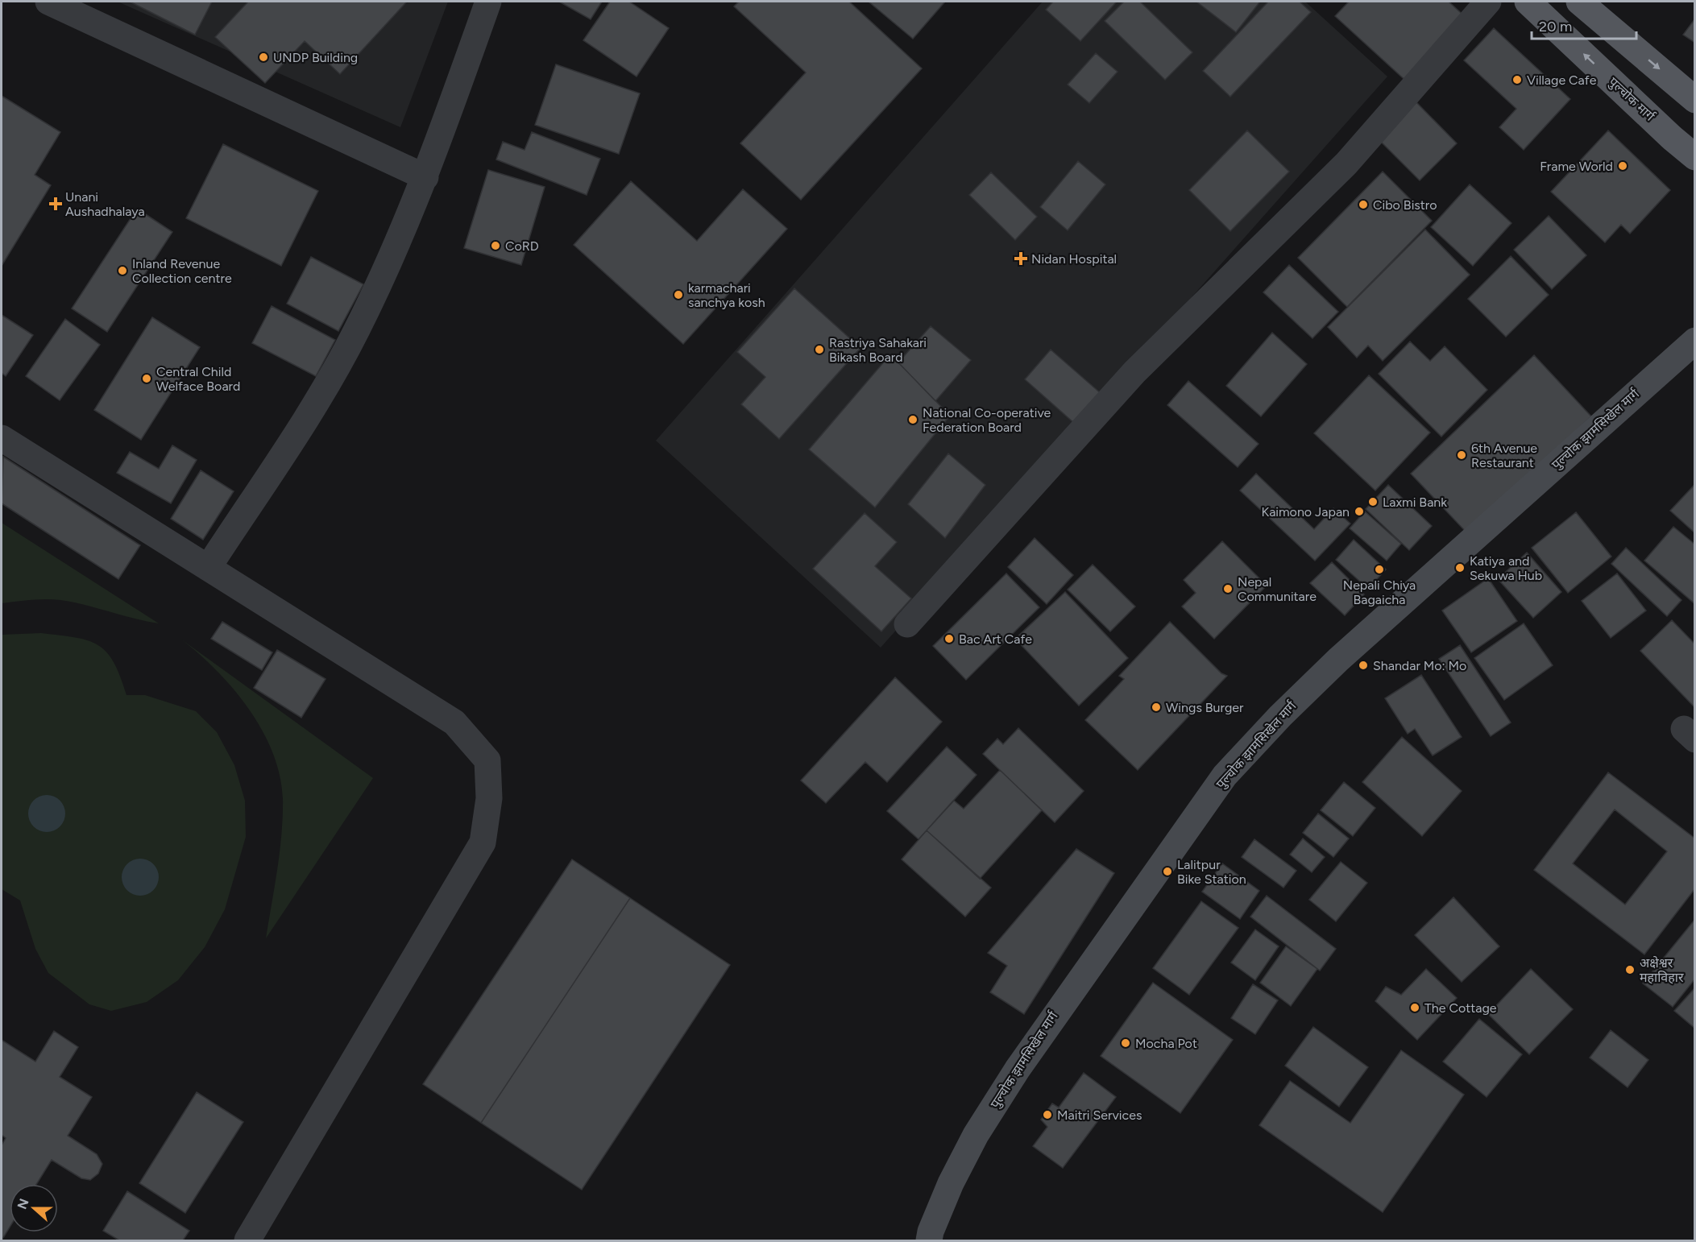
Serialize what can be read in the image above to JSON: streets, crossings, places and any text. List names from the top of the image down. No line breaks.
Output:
{"streets":{"main road":["पुल्चोक मार्ग","पुल्चोक झामसिखेल मार्ग"]},"places":{"other":["UNDP Building","Village Cafe","Frame World","Cibo Bistro","CoRD","Inland Revenue Collection centre","karmachari sanchya kosh","Rastriya Sahakari Bikash Board","Central Child Welface Board","National Co-operative Federation Board","6th Avenue Restaurant","Laxmi Bank","Kaimono Japan","Katiya and Sekuwa Hub","Nepali Chiya Bagaicha","Nepal Communitare","Bac Art Cafe","Shandar Mo: Mo","Wings Burger","Lalitpur Bike Station","अक्षेश्वर महाविहार","The Cottage","Mocha Pot","Maitri Services"],"health":["Unani Aushadhalaya","Nidan Hospital"]},"scale_bar":"20 m","north":"left"}
